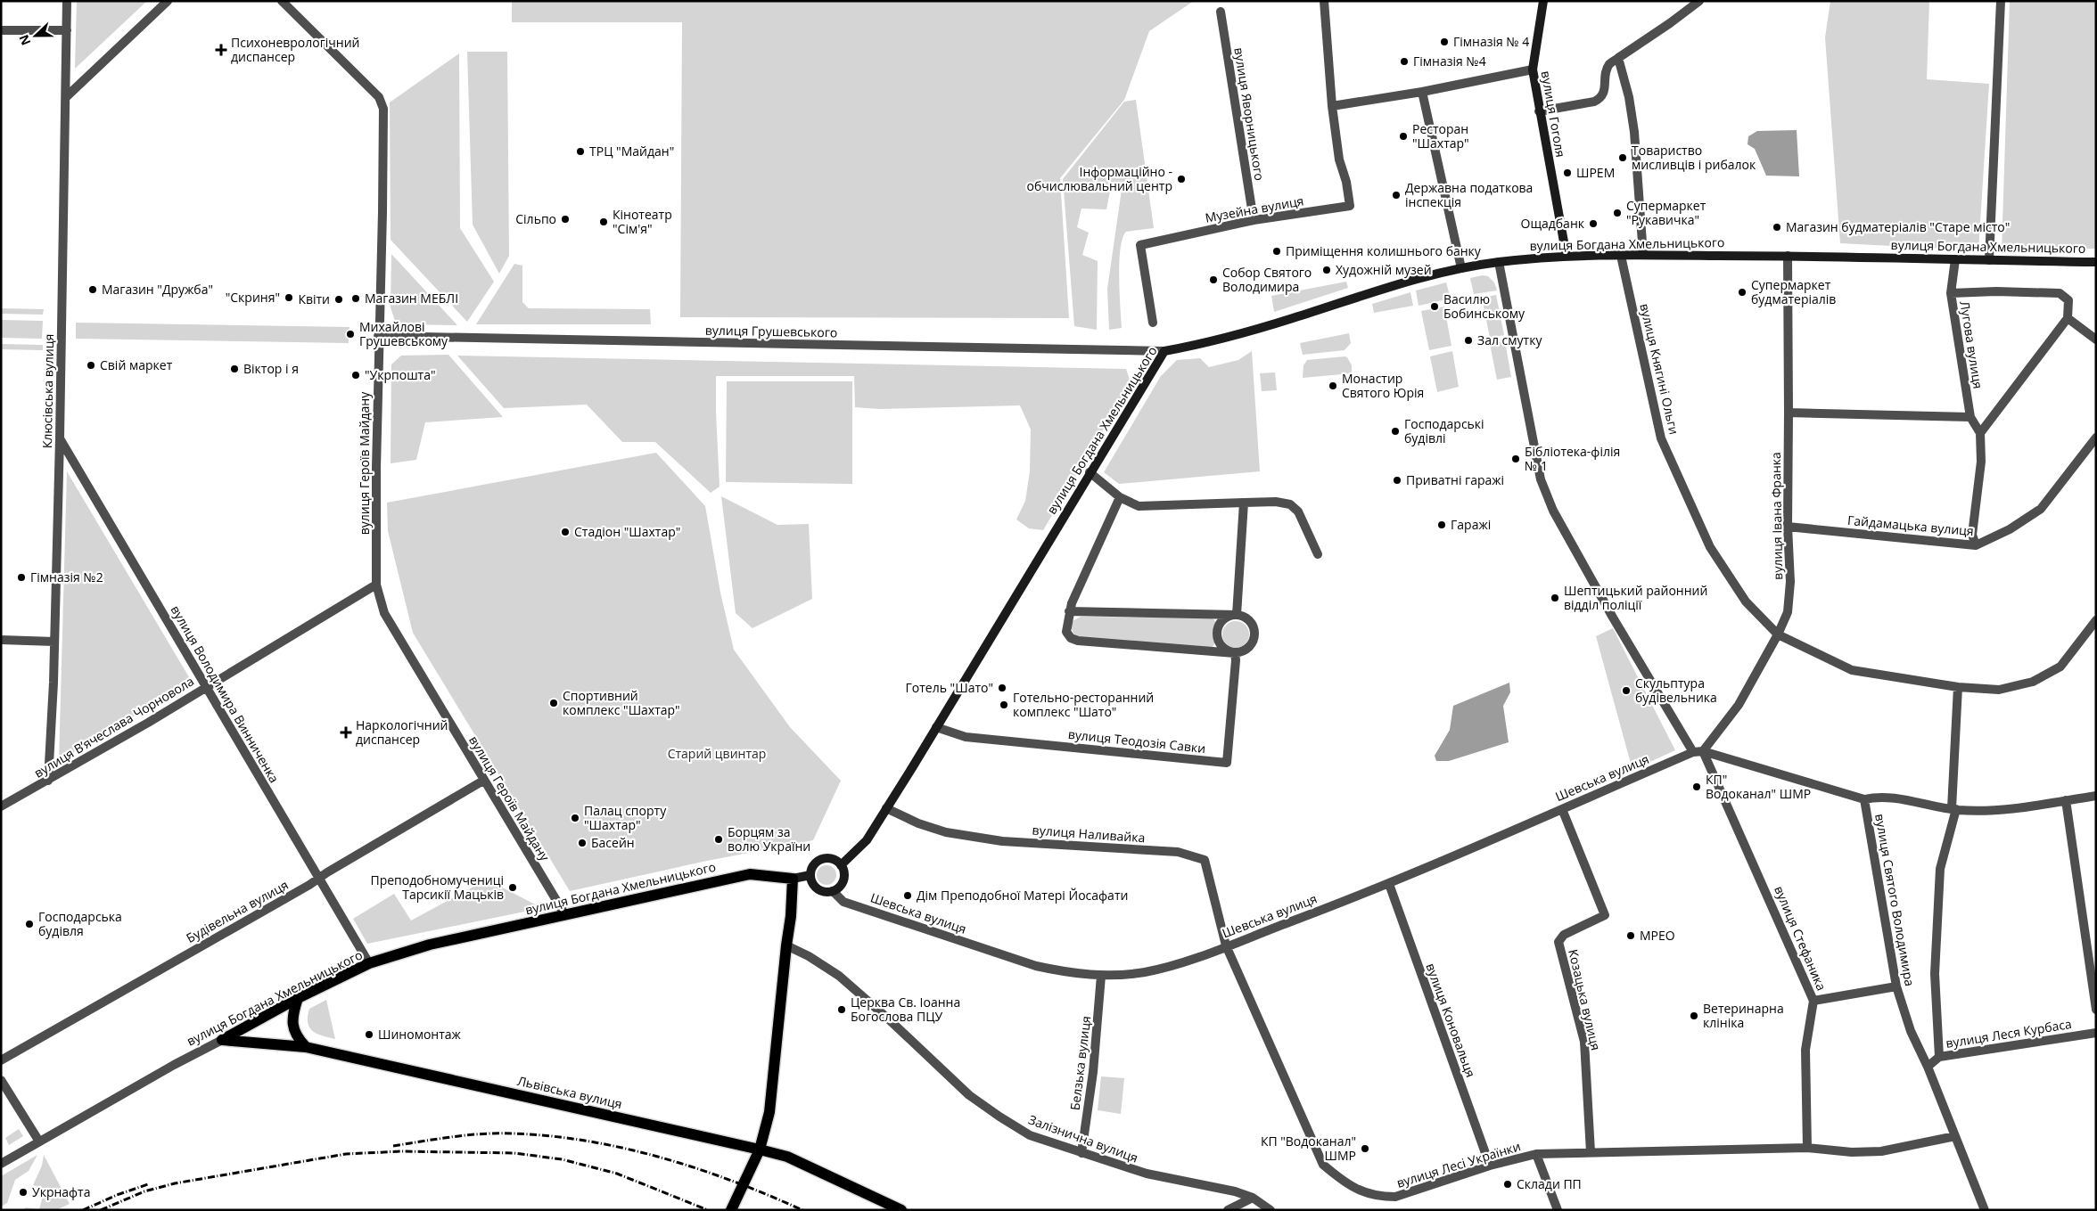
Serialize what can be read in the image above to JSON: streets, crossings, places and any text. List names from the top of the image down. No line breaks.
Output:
{"streets":{"main road":["вулиця Гоголя","вулиця Богдана Хмельницького","Львівська вулиця"],"street":["вулиця Яворницького","Музейна вулиця","вулиця Грушевського","Лугова вулиця","вулиця Княгині Ольги","Клюсівська вулиця","вулиця Героїв Майдану","вулиця Івана Франка","Гайдамацька вулиця","вулиця Володимира Винниченка","вулиця Вʼячеслава Чорновола","вулиця Теодозія Савки","Шевська вулиця","вулиця Наливайка","вулиця Святого Володимира","Будівельна вулиця","вулиця Стефаника","Козацька вулиця","вулиця Коновальця","вулиця Леся Курбаса","Белзька вулиця","Залізнична вулиця","вулиця Лесі Українки"]},"crossings":[["вулиця Яворницького","Музейна вулиця"],["вулиця Гоголя","вулиця Богдана Хмельницького"],["вулиця Богдана Хмельницького","вулиця Грушевського"],["вулиця Богдана Хмельницького","Лугова вулиця"],["вулиця Богдана Хмельницького","вулиця Княгині Ольги"],["вулиця Богдана Хмельницького","вулиця Героїв Майдану"],["вулиця Богдана Хмельницького","вулиця Івана Франка"],["вулиця Богдана Хмельницького","вулиця Володимира Винниченка"],["вулиця Богдана Хмельницького","вулиця Теодозія Савки"],["вулиця Богдана Хмельницького","Шевська вулиця"],["вулиця Богдана Хмельницького","вулиця Наливайка"],["вулиця Богдана Хмельницького","Львівська вулиця"],["вулиця Грушевського","вулиця Героїв Майдану"],["Лугова вулиця","Гайдамацька вулиця"],["вулиця Княгині Ольги","вулиця Івана Франка"],["Клюсівська вулиця","вулиця Володимира Винниченка"],["Клюсівська вулиця","вулиця Вʼячеслава Чорновола"],["вулиця Героїв Майдану","вулиця Вʼячеслава Чорновола"],["вулиця Героїв Майдану","Будівельна вулиця"],["вулиця Івана Франка","Гайдамацька вулиця"],["вулиця Івана Франка","Шевська вулиця"],["вулиця Івана Франка","вулиця Святого Володимира"],["вулиця Івана Франка","вулиця Стефаника"],["вулиця Володимира Винниченка","вулиця Вʼячеслава Чорновола"],["вулиця Володимира Винниченка","Будівельна вулиця"],["Шевська вулиця","вулиця Наливайка"],["Шевська вулиця","вулиця Святого Володимира"],["Шевська вулиця","вулиця Стефаника"],["Шевська вулиця","Козацька вулиця"],["Шевська вулиця","вулиця Коновальця"],["Шевська вулиця","Белзька вулиця"],["Шевська вулиця","вулиця Лесі Українки"],["вулиця Наливайка","вулиця Лесі Українки"],["вулиця Святого Володимира","вулиця Стефаника"],["вулиця Святого Володимира","вулиця Леся Курбаса"],["вулиця Святого Володимира","вулиця Лесі Українки"],["вулиця Стефаника","вулиця Лесі Українки"],["Козацька вулиця","вулиця Лесі Українки"],["вулиця Коновальця","вулиця Лесі Українки"],["Белзька вулиця","Залізнична вулиця"]],"parks":["Старий цвинтар"],"places":{"other":["Гімназія № 4","Гімназія №4","Ресторан \"Шахтар\"","ТРЦ \"Майдан\"","Товариство мисливців і рибалок","ШРЕМ","Інформаційно - обчислювальний центр","Державна податкова інспекція","Супермаркет \"Рукавичка\"","Сільпо","Кінотеатр \"Сім'я\"","Ощадбанк","Магазин будматеріалів \"Старе місто\"","Приміщення колишнього банку","Художній музей","Собор Святого Володимира","Магазин \"Дружба\"","Супермаркет будматеріалів","\"Скриня\"","Магазин МЕБЛІ","Квіти","Василю Бобинському","Михайлові Грушевському","Зал смутку","Свiй маркет","Віктор і я","\"Укрпошта\"","Монастир Святого Юрія","Господарські будівлі","Бiблiотека-фiлiя № 1","Приватні гаражі","Гаражі","Стадіон \"Шахтар\"","Гімназія №2","Шептицький районний відділ поліції","Готель \"Шато\"","Скульптура будівельника","Спортивний комплекс \"Шахтар\"","Готельно-ресторанний комплекс \"Шато\"","КП\" Водоканал\" ШМР","Палац спорту \"Шахтар\"","Борцям за волю України","Басейн","Преподобномучениці Тарсикії Мацьків","Дім Преподобної Матері Йосафати","Господарська будівля","МРЕО","Церква Св. Іоанна Богослова ПЦУ","Ветеринарна клініка","Шиномонтаж","КП \"Водоканал\" ШМР","Склади ПП","Укрнафта"],"health":["Психоневрологічний диспансер","Наркологічний диспансер"]},"north":"left"}
